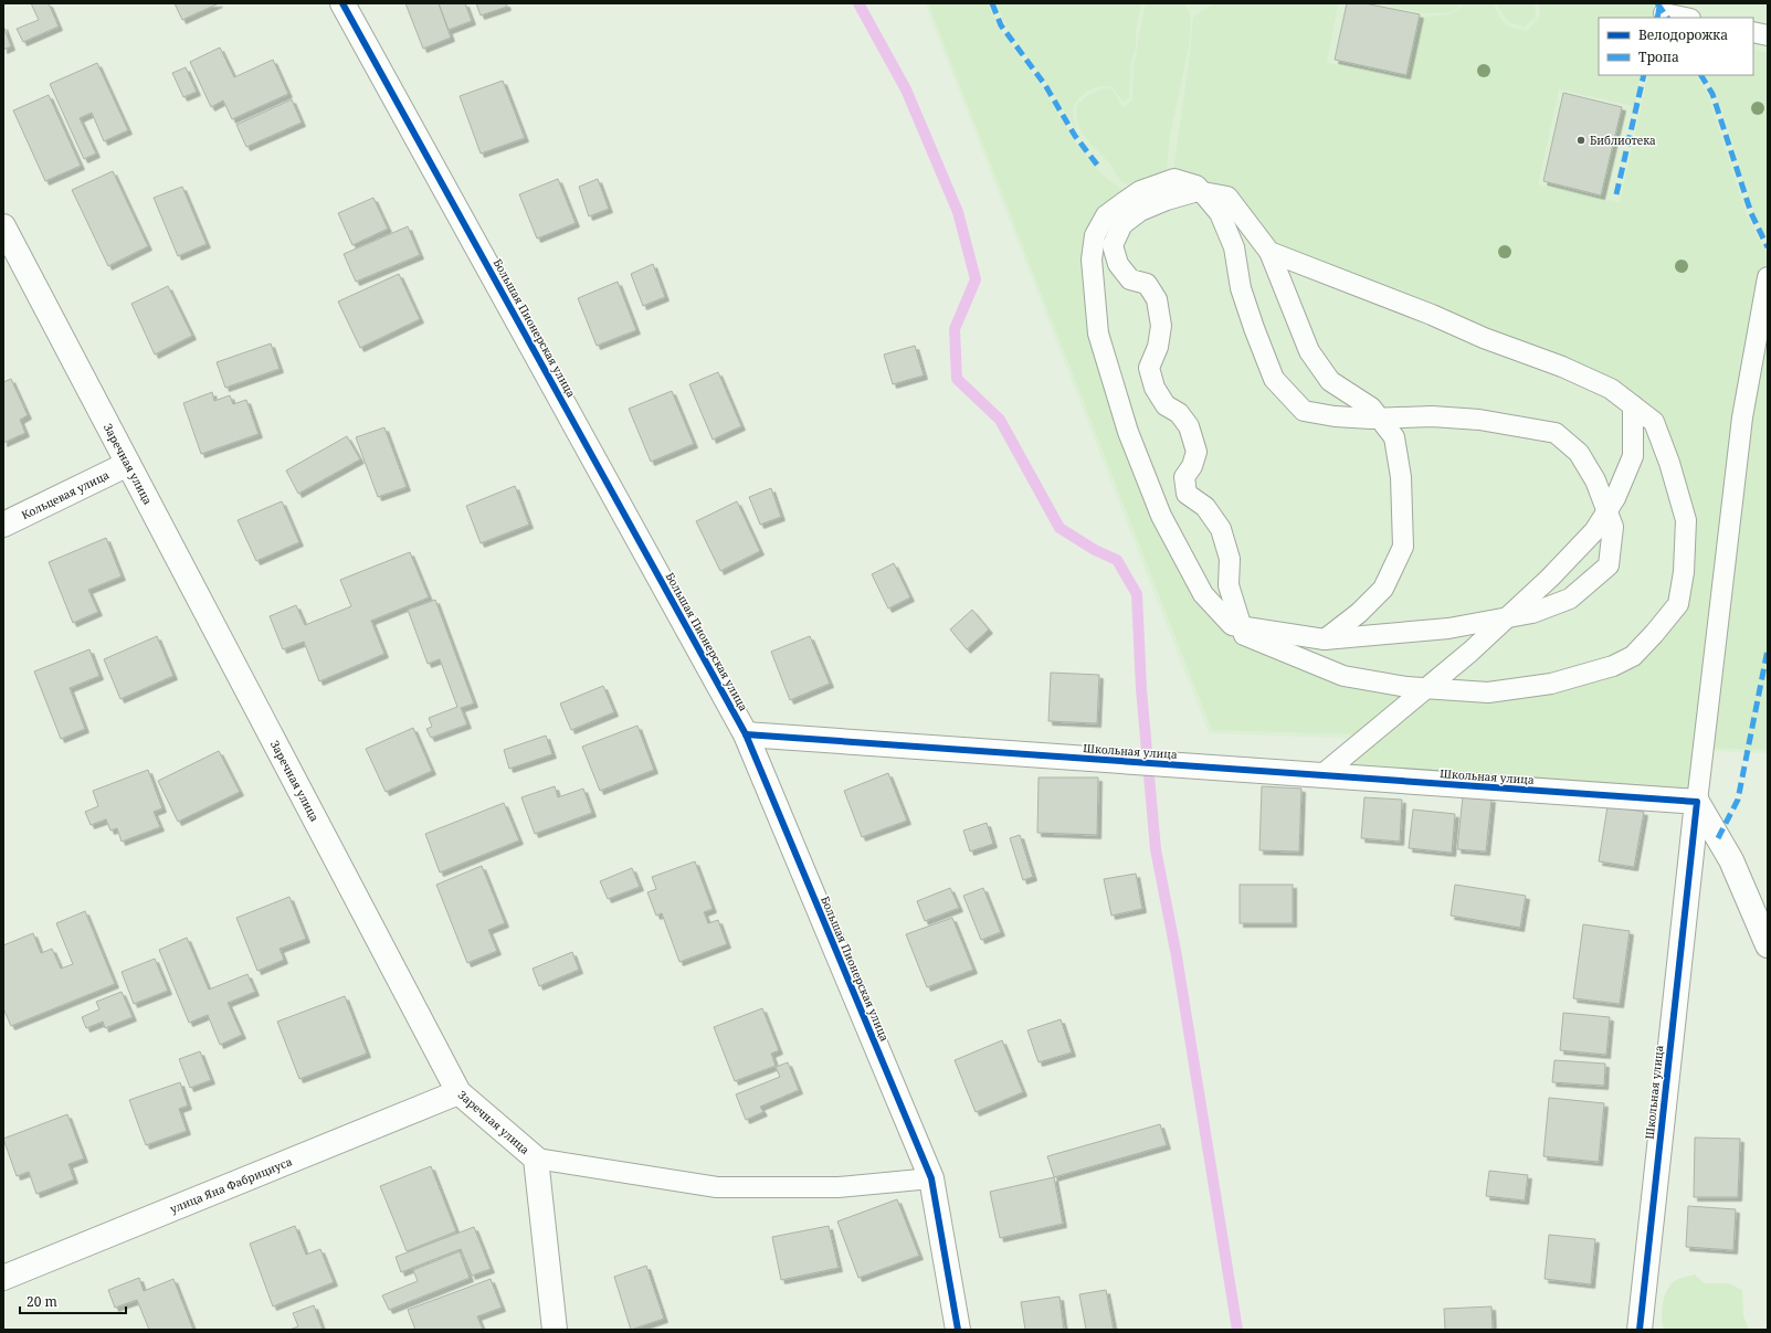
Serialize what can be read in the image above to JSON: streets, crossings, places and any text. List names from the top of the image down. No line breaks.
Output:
{"streets":{"street":["Большая Пионерская улица","Заречная улица","Кольцевая улица","Школьная улица","улица Яна Фабрициуса"]},"crossings":[["Большая Пионерская улица","Школьная улица"],["Заречная улица","Кольцевая улица"],["Заречная улица","улица Яна Фабрициуса"]],"places":["Библиотека"],"legend":["Велодорожка","Тропа"],"scale_bar":"20 m"}
